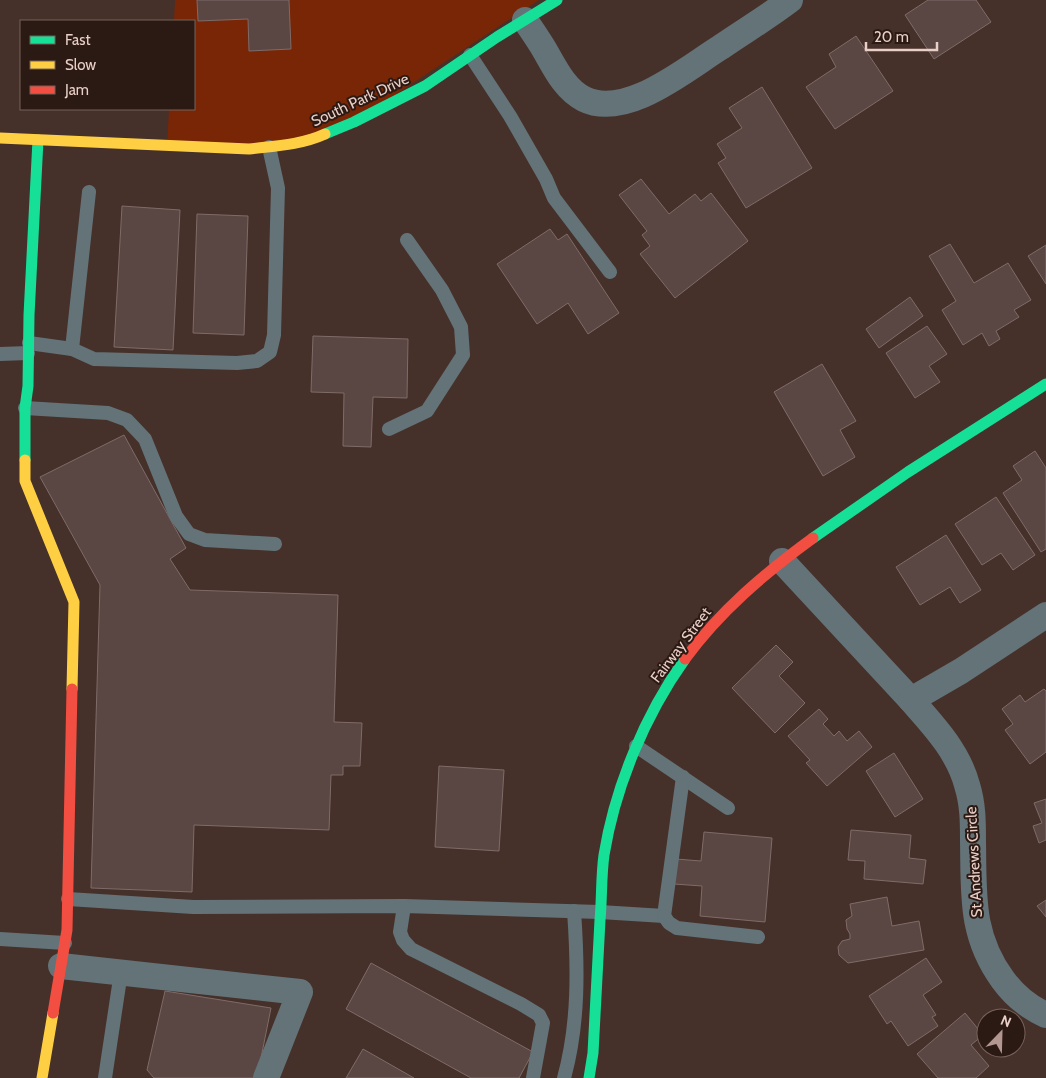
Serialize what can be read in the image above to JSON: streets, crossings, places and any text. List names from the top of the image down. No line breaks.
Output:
{"streets":{"street":["South Park Drive","Fairway Street","St Andrews Circle"]},"crossings":[["Fairway Street","St Andrews Circle"]],"legend":["Fast","Slow","Jam"],"scale_bar":"20 m","north":"top right"}
